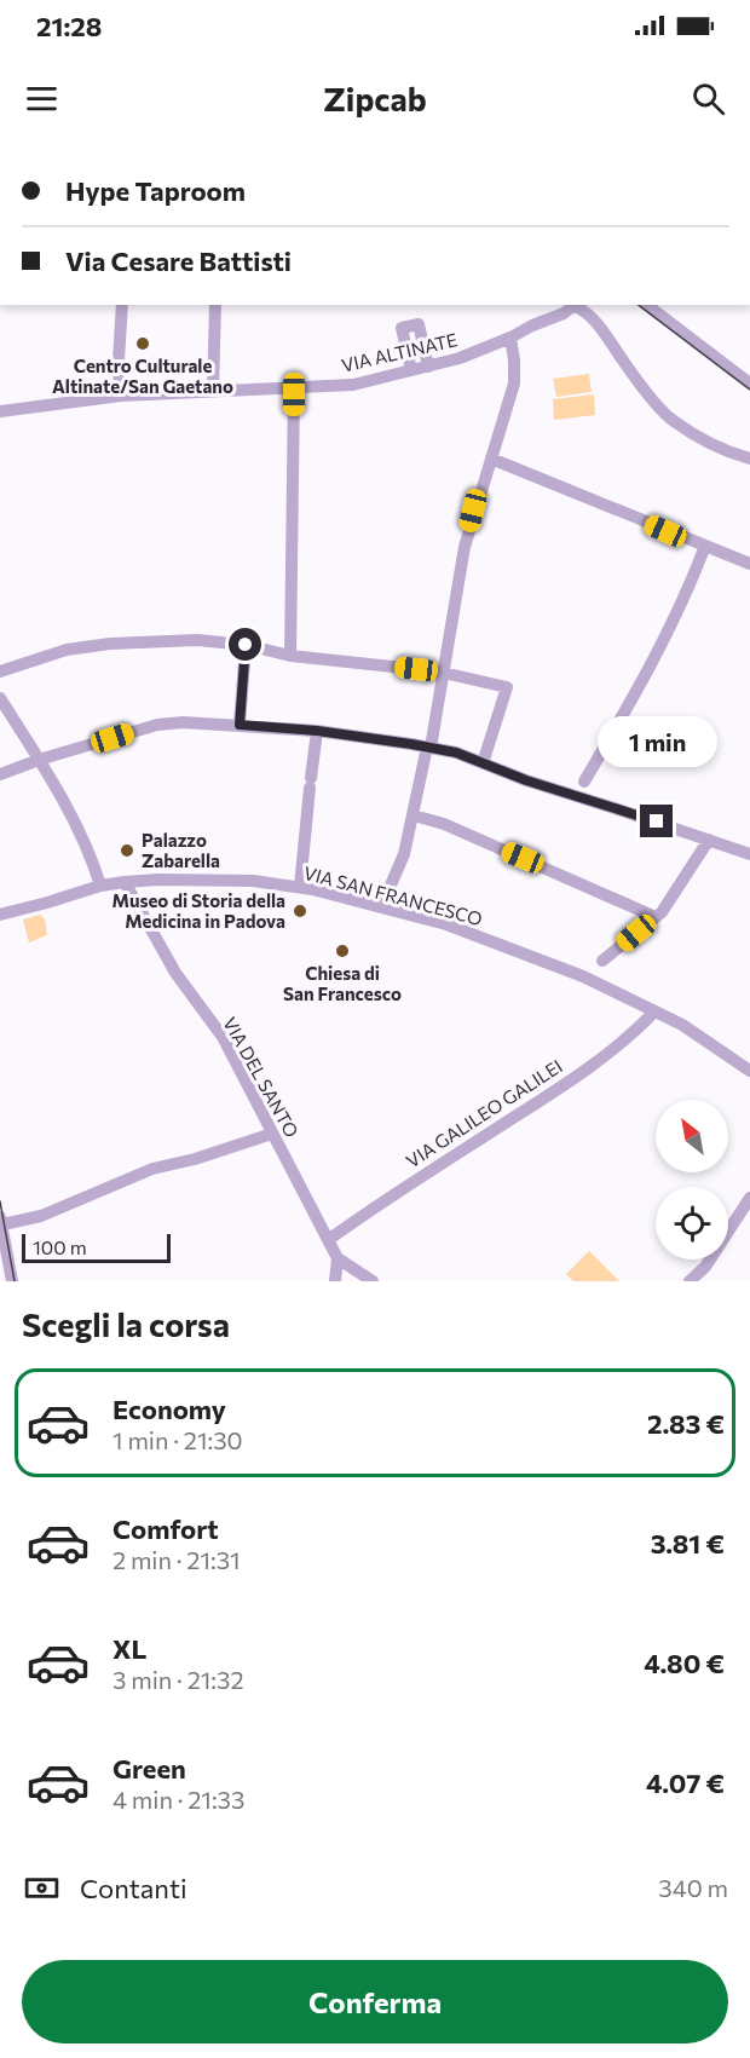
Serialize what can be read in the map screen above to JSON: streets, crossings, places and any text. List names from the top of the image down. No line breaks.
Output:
{"streets":{"street":["VIA ALTINATE","VIA SAN FRANCESCO","VIA DEL SANTO","VIA GALILEO GALILEI"]},"crossings":[["VIA SAN FRANCESCO","VIA DEL SANTO"],["VIA SAN FRANCESCO","VIA GALILEO GALILEI"],["VIA DEL SANTO","VIA GALILEO GALILEI"]],"places":["Centro Culturale Altinate/San Gaetano","Palazzo Zabarella","Museo di Storia della Medicina in Padova","Chiesa di San Francesco"],"scale_bar":"100 m","north":"top left","page":{"status":"21:28","header":"Zipcab","banner":["Hype Taproom","Via Cesare Battisti"],"bubble":"1 min","scale":"100 m","heading":"Scegli la corsa","list":[{"name":"Economy","note":"1 min · 21:30","value":"2.83 €"},{"name":"Comfort","note":"2 min · 21:31","value":"3.81 €"},{"name":"XL","note":"3 min · 21:32","value":"4.80 €"},{"name":"Green","note":"4 min · 21:33","value":"4.07 €"}],"pay":["Contanti","340 m"],"buttons":"Conferma"}}
